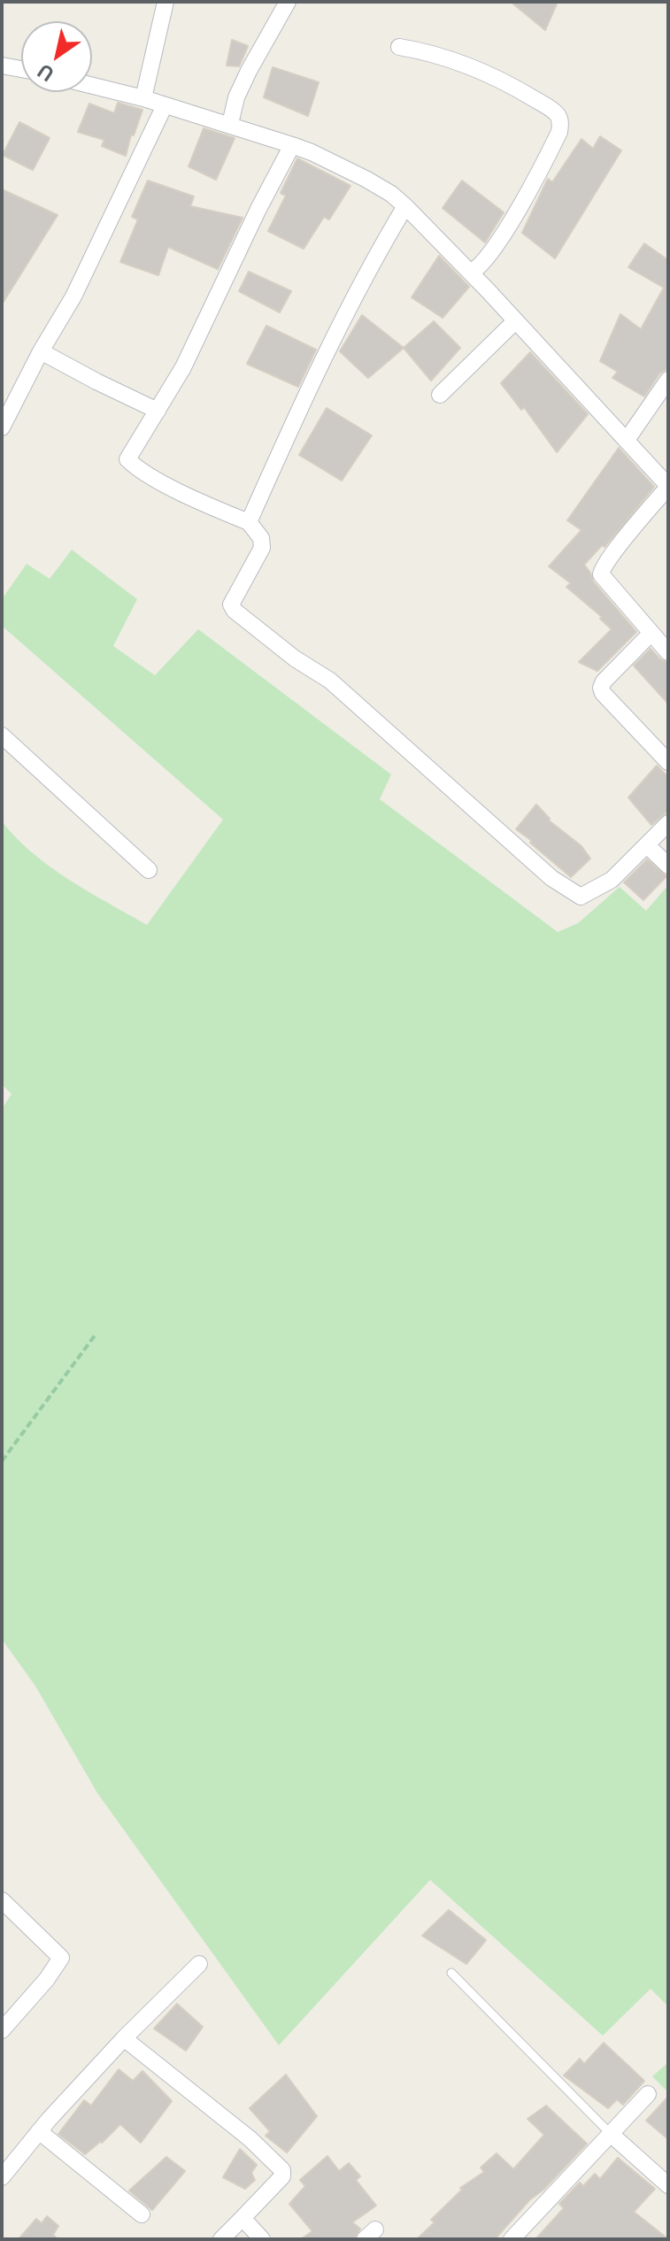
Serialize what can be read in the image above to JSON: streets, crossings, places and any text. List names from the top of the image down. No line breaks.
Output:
{"north":"bottom left"}
